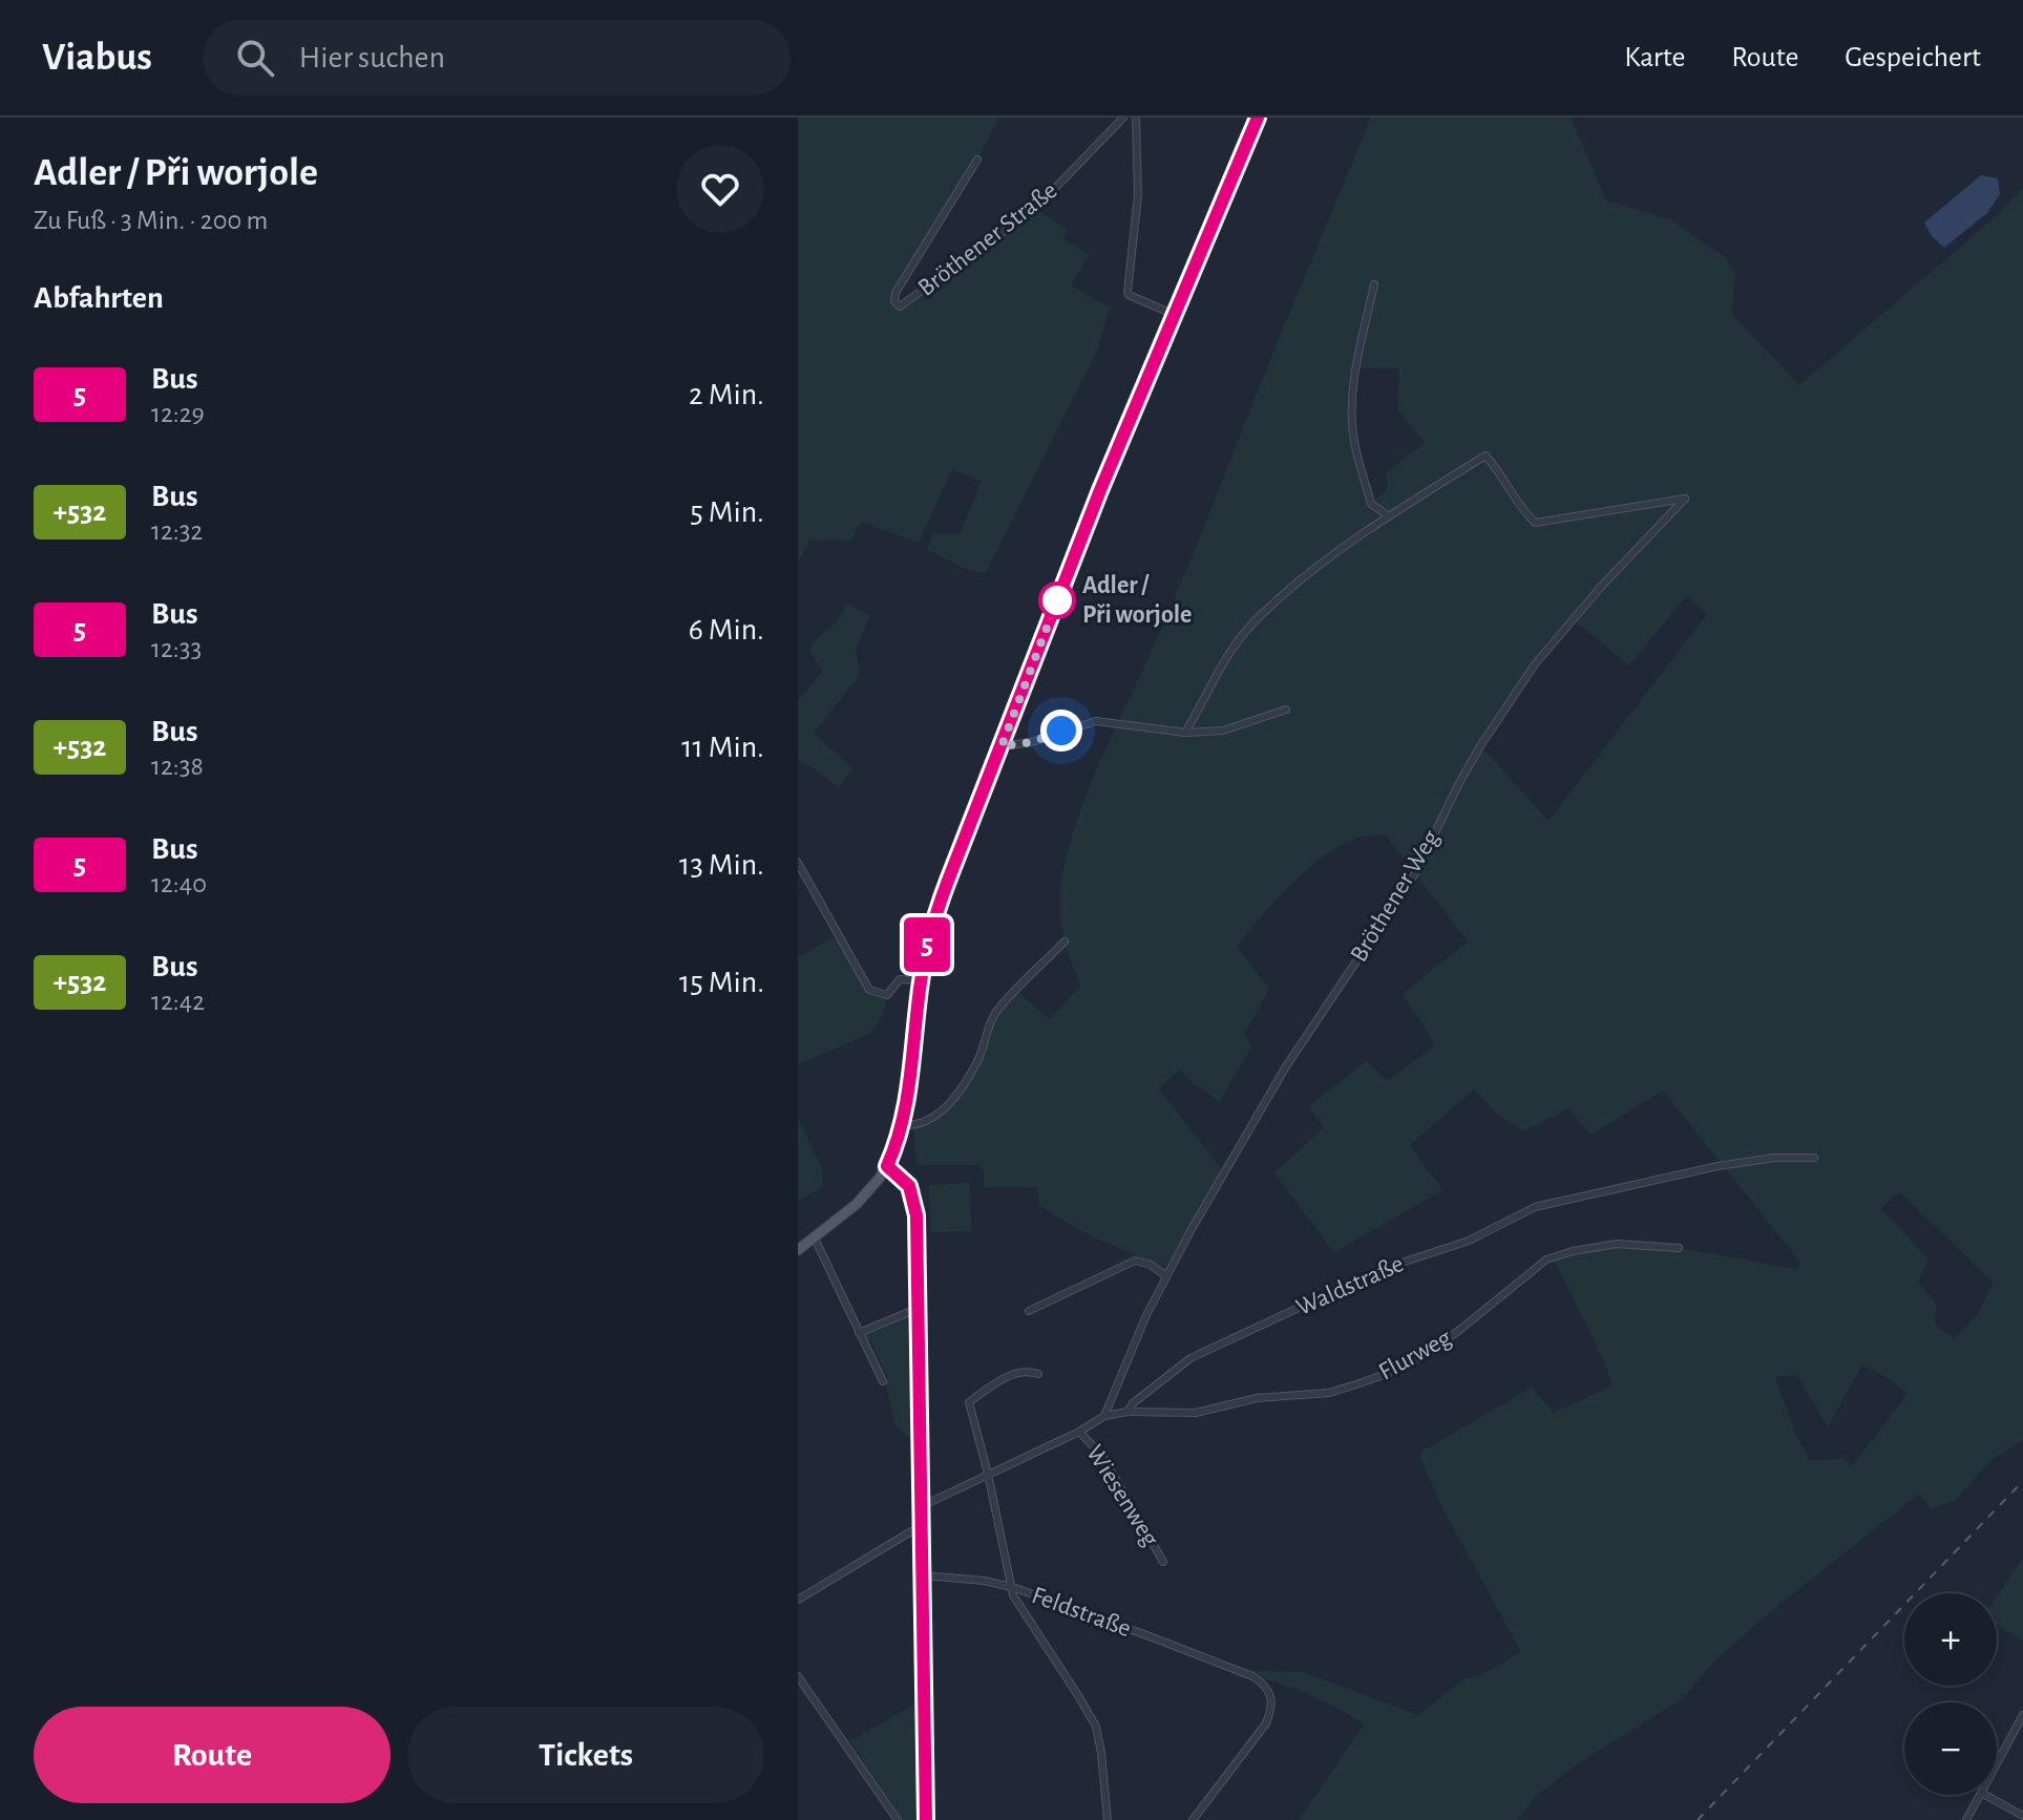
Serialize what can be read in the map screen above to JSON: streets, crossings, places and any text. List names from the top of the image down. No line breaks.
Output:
{"streets":{"street":["Bröthener Straße","Bröthener Weg","Waldstraße","Flurweg","Wiesenweg","Feldstraße"]},"crossings":[["Waldstraße","Flurweg"]],"places":["Adler / Při worjole"],"lines":["bus line 5"],"page":{"header":"Viabus","search":"Hier suchen","nav":["Karte","Route","Gespeichert"],"heading":[["Adler / Při worjole","Zu Fuß · 3 Min. · 200 m"],"Abfahrten"],"on_map":"5","list":[{"mark":"5","name":"Bus","note":"12:29","value":"2 Min."},{"mark":"+532","name":"Bus","note":"12:32","value":"5 Min."},{"mark":"5","name":"Bus","note":"12:33","value":"6 Min."},{"mark":"+532","name":"Bus","note":"12:38","value":"11 Min."},{"mark":"5","name":"Bus","note":"12:40","value":"13 Min."},{"mark":"+532","name":"Bus","note":"12:42","value":"15 Min."}],"map_buttons":["+","−"],"buttons":["Route","Tickets"]}}
